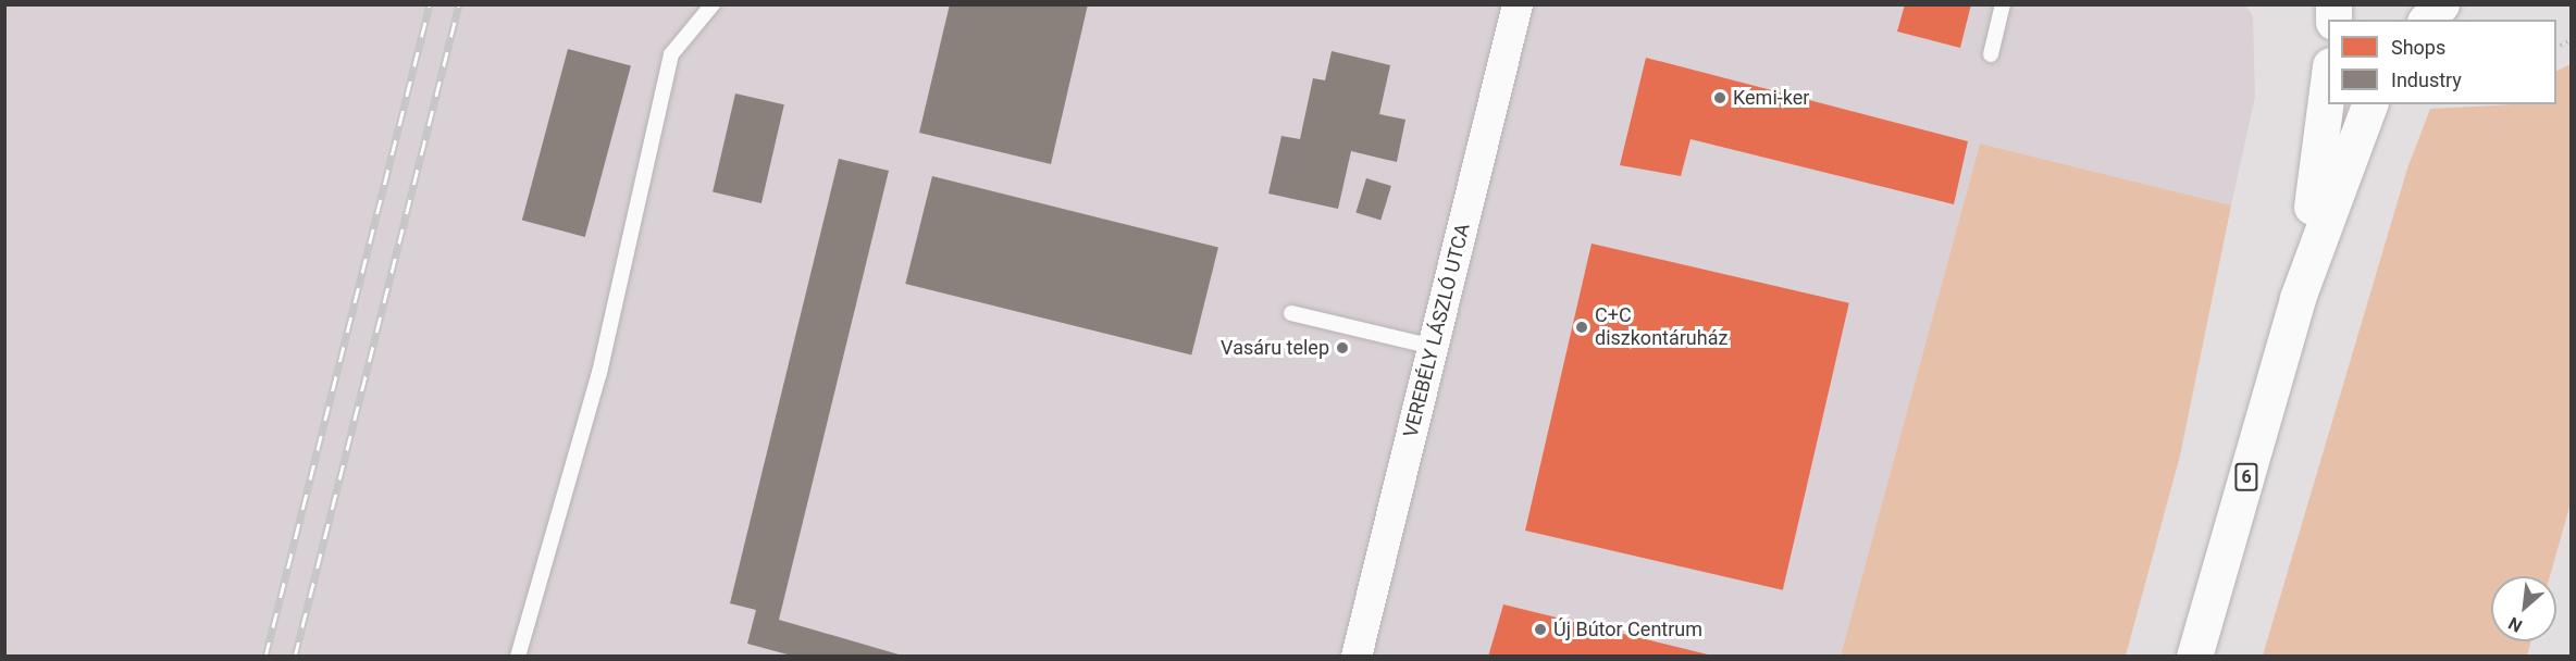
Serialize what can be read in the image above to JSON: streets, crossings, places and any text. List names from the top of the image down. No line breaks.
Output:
{"streets":{"main road":["6"],"street":["VEREBÉLY LÁSZLÓ UTCA"]},"places":["Kemi-ker","C+C diszkontáruház","Vasáru telep","Új Bútor Centrum"],"legend":["Shops","Industry"],"north":"bottom left"}
